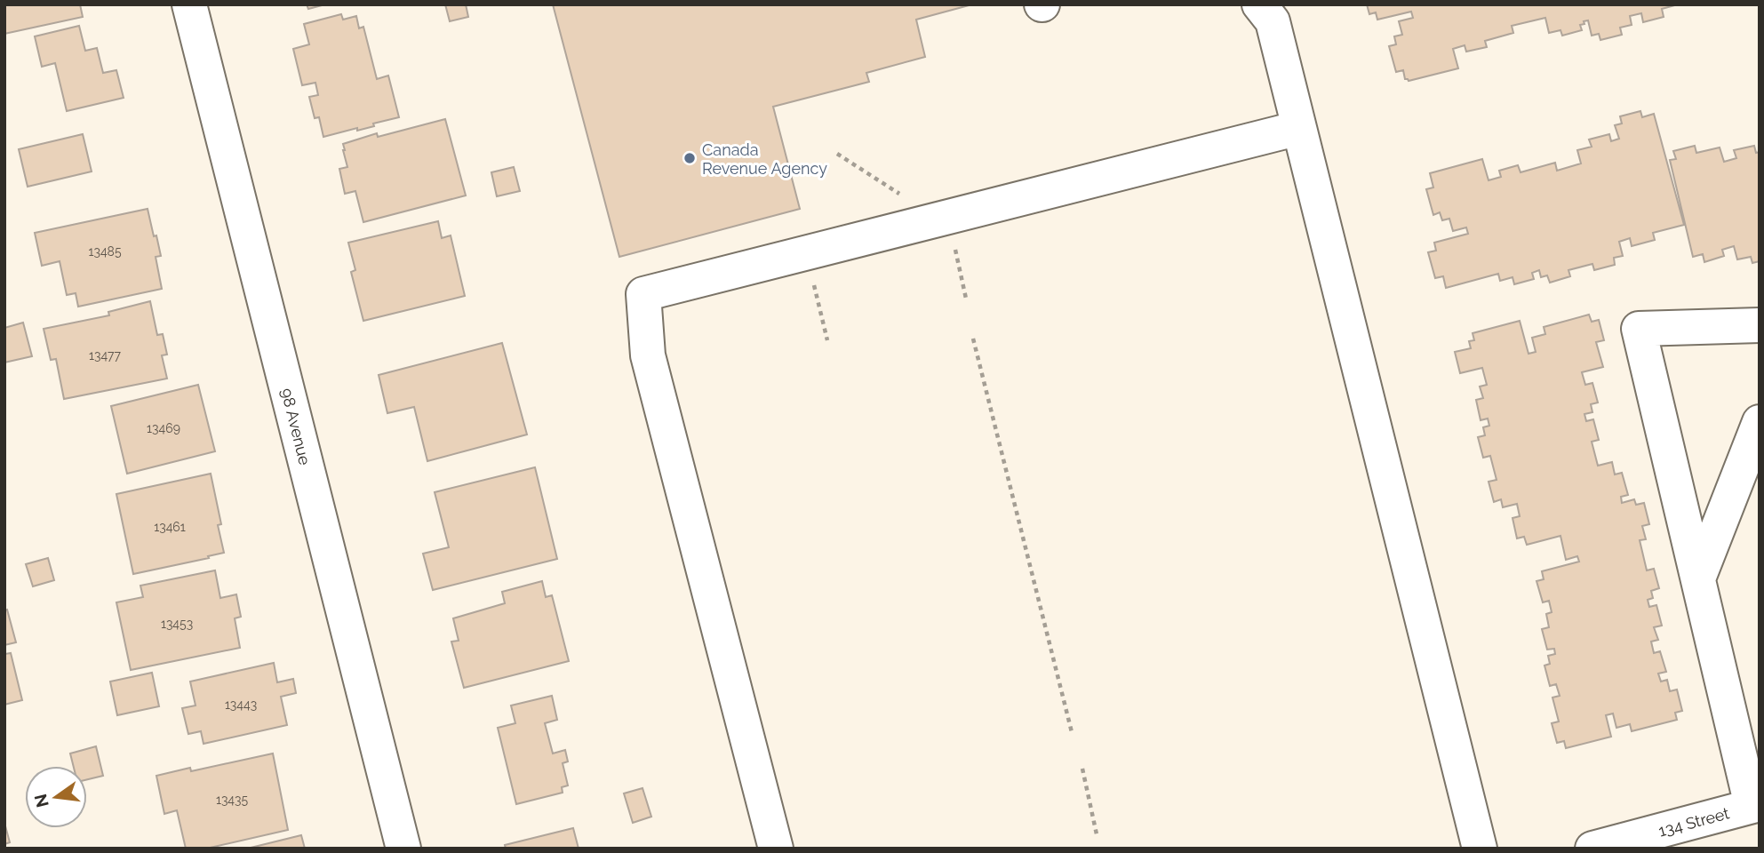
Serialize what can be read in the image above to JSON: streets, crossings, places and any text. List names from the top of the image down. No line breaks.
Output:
{"streets":{"street":["98 Avenue","134 Street"]},"places":["Canada Revenue Agency"],"house_numbers":["13485","13477","13469","13461","13453","13443","13435"],"north":"left"}
